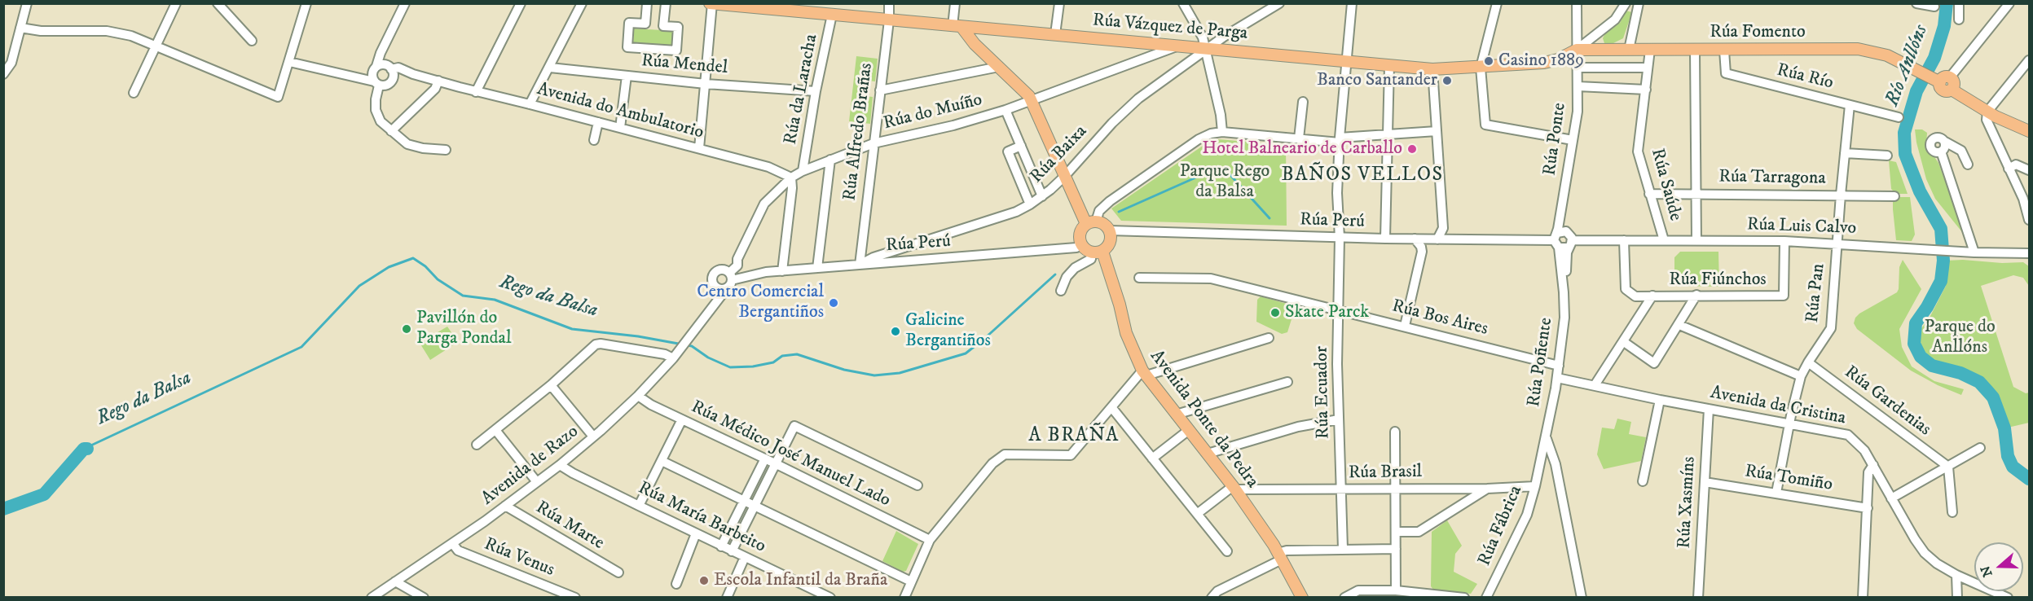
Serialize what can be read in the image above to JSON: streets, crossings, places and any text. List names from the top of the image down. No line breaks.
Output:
{"streets":{"main road":["Rúa Vázquez de Parga","Rúa Fomento","Avenida Ponte da Pedra"],"street":["Rúa Mendel","Rúa Río","Rúa da Laracha","Avenida do Ambulatorio","Rúa do Muíño","Rúa Alfredo Brañas","Rúa Ponte","Rúa Baixa","Rúa Tarragona","Rúa Saúde","Rúa Perú","Rúa Luis Calvo","Rúa Fiúnchos","Rúa Pan","Rúa Bos Aires","Rúa Poñente","Rúa Ecuador","Rúa Gardenias","Avenida da Cristina","Rúa Médico José Manuel Lado","Avenida de Razo","Rúa Brasil","Rúa Tomiño","Rúa Xasmíns","Rúa María Barbeito","Rúa Marte","Rúa Fábrica","Rúa Venus"]},"crossings":[["Rúa Vázquez de Parga","Rúa Fomento"],["Rúa Vázquez de Parga","Rúa da Laracha"],["Rúa Vázquez de Parga","Rúa do Muíño"],["Rúa Vázquez de Parga","Rúa Alfredo Brañas"],["Rúa Vázquez de Parga","Rúa Ponte"],["Rúa Vázquez de Parga","Rúa Baixa"],["Rúa Vázquez de Parga","Rúa Ecuador"],["Rúa Fomento","Rúa Río"],["Rúa Fomento","Rúa Ponte"],["Rúa Fomento","Rúa Saúde"],["Rúa Mendel","Rúa da Laracha"],["Rúa Río","Rúa Pan"],["Rúa da Laracha","Rúa do Muíño"],["Avenida do Ambulatorio","Rúa do Muíño"],["Rúa do Muíño","Rúa Alfredo Brañas"],["Rúa do Muíño","Rúa Perú"],["Rúa do Muíño","Avenida de Razo"],["Rúa Alfredo Brañas","Rúa Baixa"],["Rúa Alfredo Brañas","Rúa Perú"],["Rúa Ponte","Rúa Perú"],["Rúa Ponte","Rúa Luis Calvo"],["Rúa Ponte","Rúa Poñente"],["Rúa Baixa","Rúa Perú"],["Rúa Tarragona","Rúa Saúde"],["Rúa Tarragona","Rúa Pan"],["Rúa Saúde","Rúa Luis Calvo"],["Rúa Perú","Rúa Luis Calvo"],["Rúa Perú","Rúa Poñente"],["Rúa Perú","Rúa Ecuador"],["Rúa Perú","Avenida Ponte da Pedra"],["Rúa Luis Calvo","Rúa Fiúnchos"],["Rúa Luis Calvo","Rúa Pan"],["Rúa Luis Calvo","Rúa Poñente"],["Rúa Pan","Rúa Gardenias"],["Rúa Pan","Avenida da Cristina"],["Rúa Pan","Rúa Tomiño"],["Rúa Bos Aires","Rúa Poñente"],["Rúa Bos Aires","Rúa Ecuador"],["Rúa Poñente","Avenida da Cristina"],["Rúa Poñente","Rúa Fábrica"],["Rúa Ecuador","Rúa Brasil"],["Avenida da Cristina","Rúa Xasmíns"],["Avenida Ponte da Pedra","Rúa Brasil"],["Rúa Médico José Manuel Lado","Avenida de Razo"],["Avenida de Razo","Rúa María Barbeito"],["Avenida de Razo","Rúa Marte"],["Avenida de Razo","Rúa Venus"],["Rúa Brasil","Rúa Fábrica"],["Rúa Tomiño","Rúa Xasmíns"]],"districts":["BAÑOS VELLOS","A BRAÑA"],"water":["Río Anllóns","Rego da Balsa"],"parks":["Parque Rego da Balsa","Parque do Anllóns"],"places":["Casino 1889","Banco Santander","Hotel Balneario de Carballo","Centro Comercial Bergantiños","Skate Parck","Pavillón do Parga Pondal","Galicine Bergantiños","Escola Infantil da Braña"],"north":"left"}
